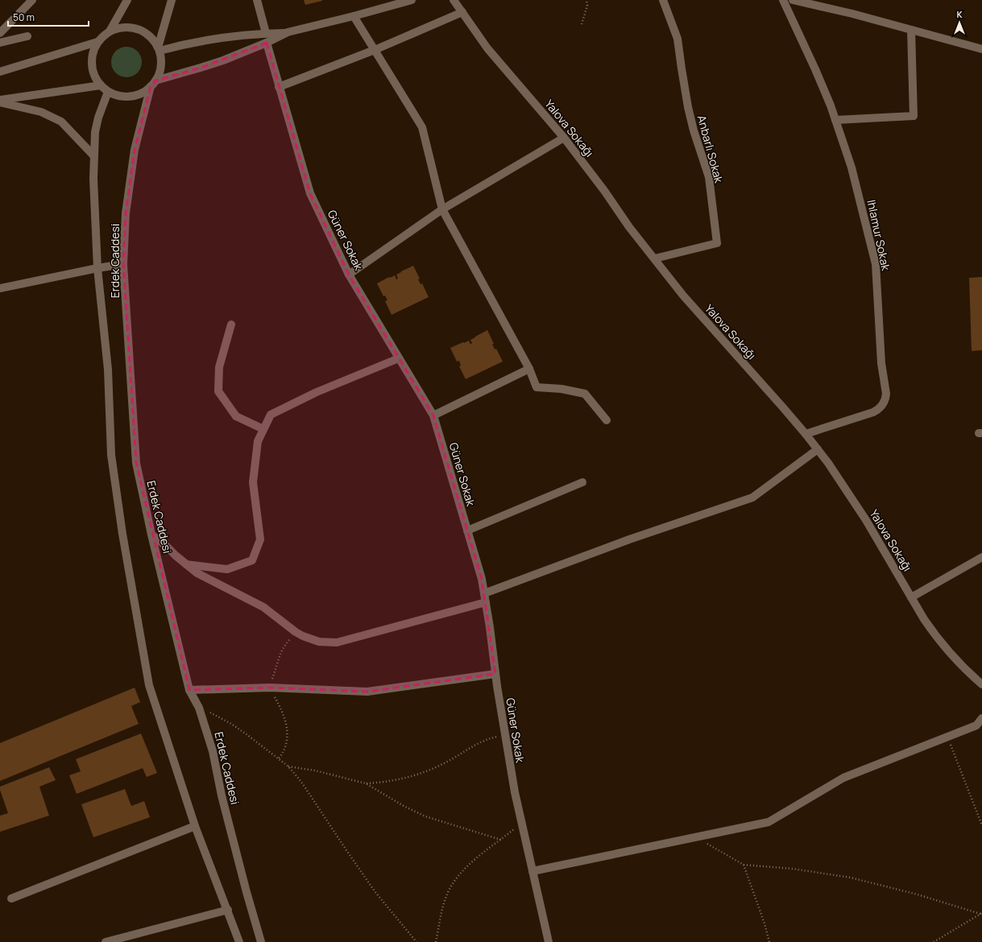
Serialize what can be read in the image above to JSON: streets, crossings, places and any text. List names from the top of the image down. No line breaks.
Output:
{"streets":{"street":["Yalova Sokağı","Anbarlı Sokak","Ihlamur Sokak","Güner Sokak","Erdek Caddesi"]},"crossings":[["Yalova Sokağı","Anbarlı Sokak"],["Yalova Sokağı","Ihlamur Sokak"]],"scale_bar":"50 m","north":"top"}
